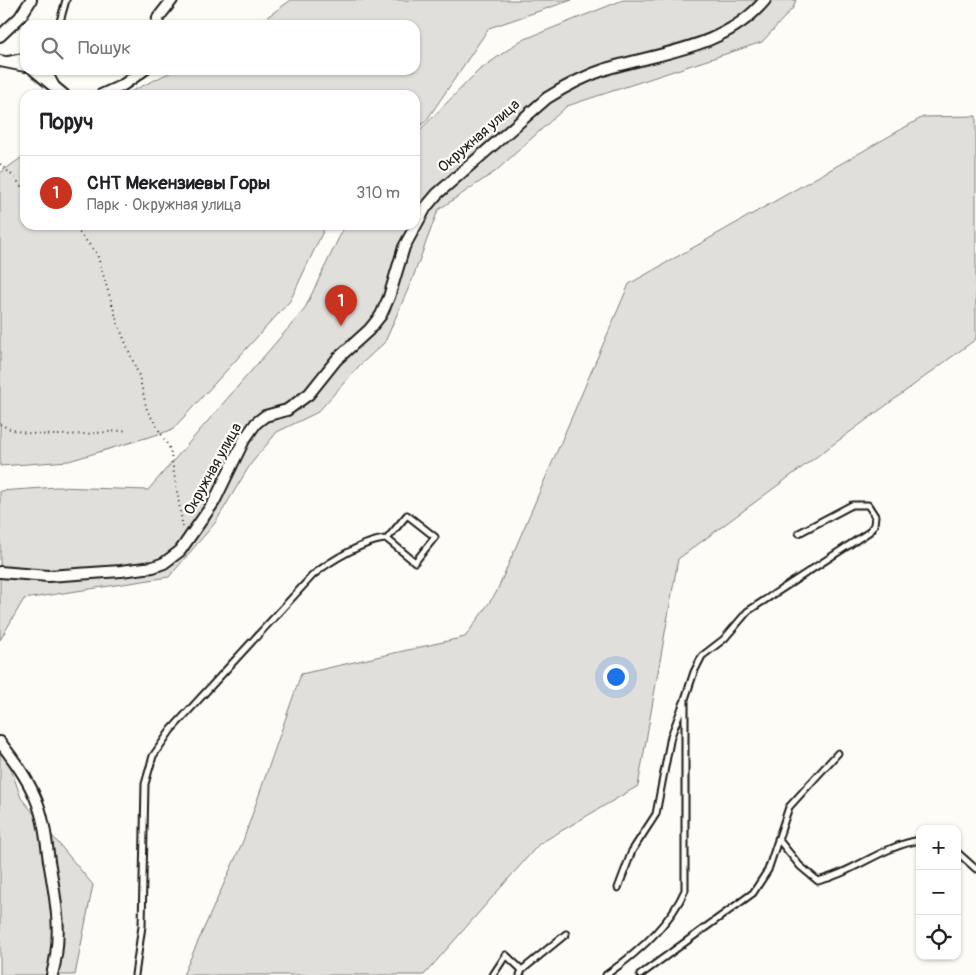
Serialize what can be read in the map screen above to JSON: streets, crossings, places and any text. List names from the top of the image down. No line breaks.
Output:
{"streets":{"street":["Окружная улица"]},"page":{"search":"Пошук","heading":"Поруч","list":[{"mark":"1","name":"СНТ Мекензиевы Горы","note":"Парк · Окружная улица","value":"310 m"}],"pins":"1","map_buttons":["+","−"]}}
